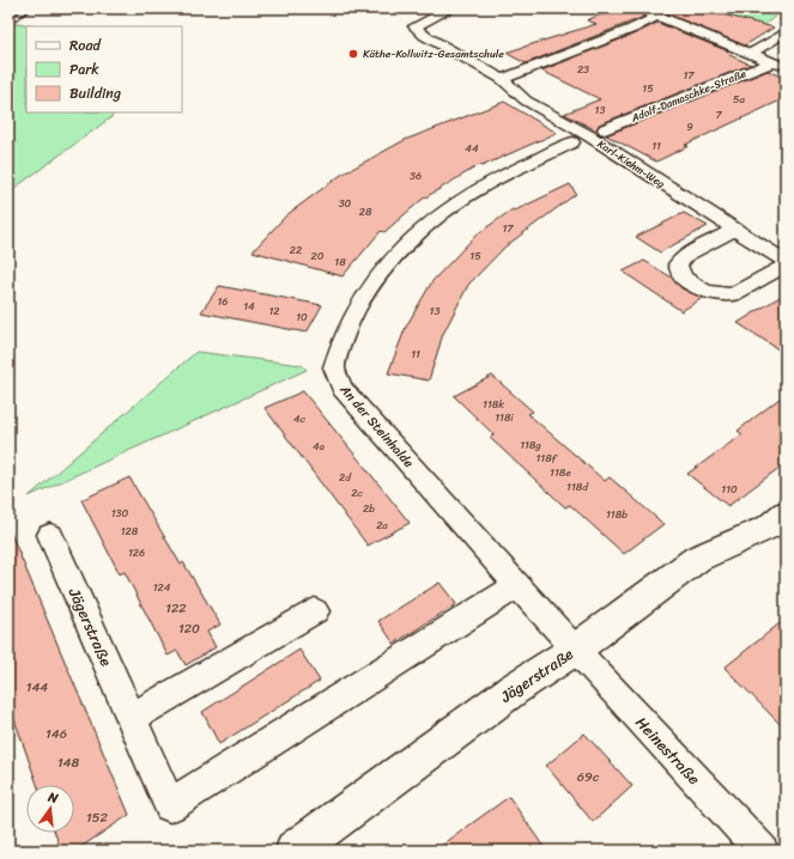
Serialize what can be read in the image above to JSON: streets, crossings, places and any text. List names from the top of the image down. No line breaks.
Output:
{"streets":{"street":["Adolf-Damaschke-Straße","Karl-Kiehm-Weg","An der Steinhalde","Jägerstraße","Heinestraße"]},"crossings":[["An der Steinhalde","Jägerstraße"],["An der Steinhalde","Heinestraße"],["Jägerstraße","Heinestraße"]],"places":["Käthe-Kollwitz-Gesamtschule"],"house_numbers":["23","17","15","5a","13","7","9","11","44","36","30","28","17","22","20","15","18","16","14","12","13","10","11","118k","118i","4c","118g","4a","118f","118e","2d","118d","110","2c","2b","130","118b","2a","128","126","124","122","120","144","146","148","69c","152"],"legend":["Road","Park","Building"],"north":"top"}
